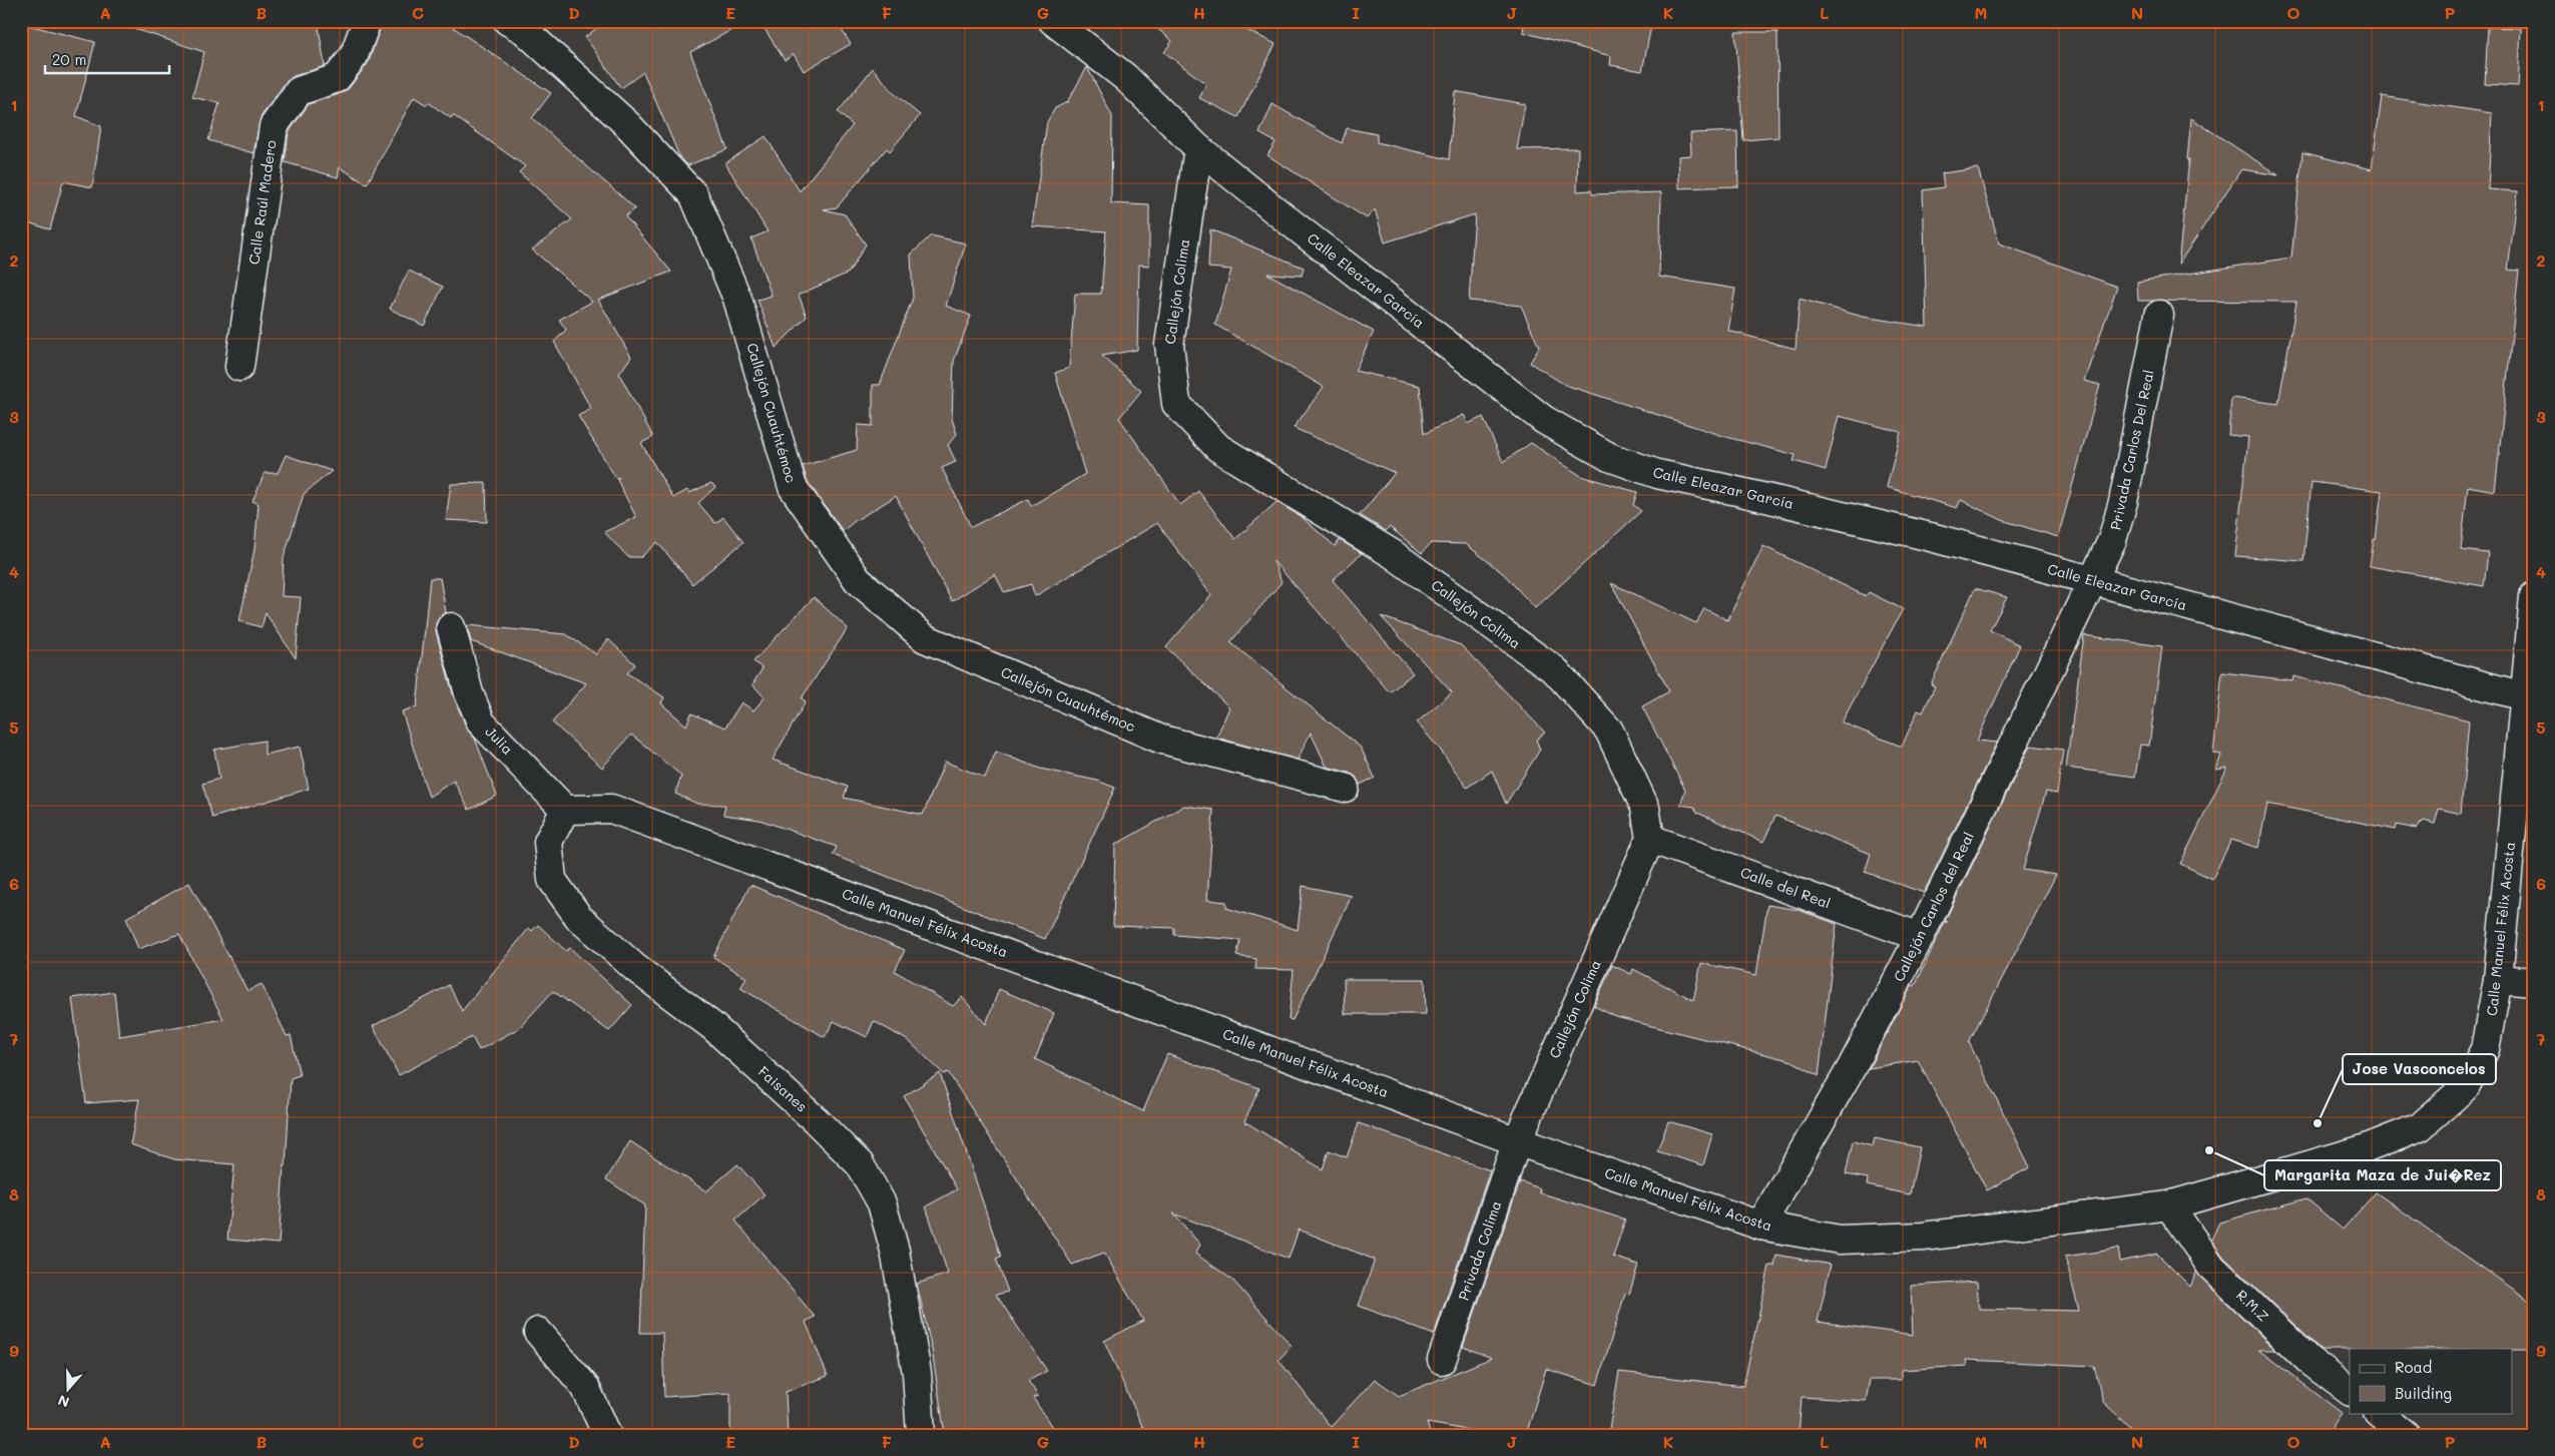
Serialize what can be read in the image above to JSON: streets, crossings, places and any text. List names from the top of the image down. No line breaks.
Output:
{"streets":{"street":["Calle Raúl Madero","Calle Eleazar García","Callejón Colima","Callejón Cuauhtémoc","Privada Carlos Del Real","Julia","Calle del Real","Callejón Carlos del Real","Calle Manuel Félix Acosta","Faisanes","Privada Colima","R.M.Z"]},"crossings":[["Calle Eleazar García","Callejón Colima"],["Calle Eleazar García","Privada Carlos Del Real"],["Calle Eleazar García","Callejón Carlos del Real"],["Calle Eleazar García","Calle Manuel Félix Acosta"],["Callejón Colima","Calle del Real"],["Callejón Colima","Calle Manuel Félix Acosta"],["Callejón Colima","Privada Colima"],["Privada Carlos Del Real","Callejón Carlos del Real"],["Julia","Calle Manuel Félix Acosta"],["Julia","Faisanes"],["Calle del Real","Callejón Carlos del Real"],["Callejón Carlos del Real","Calle Manuel Félix Acosta"],["Calle Manuel Félix Acosta","Faisanes"],["Calle Manuel Félix Acosta","Privada Colima"],["Calle Manuel Félix Acosta","R.M.Z"]],"places":["Jose Vasconcelos","Margarita Maza de Jui�Rez"],"legend":["Road","Building"],"scale_bar":"20 m","north":"bottom","grid":{"columns":["A","B","C","D","E","F","G","H","I","J","K","L","M","N","O","P"],"rows":["1","2","3","4","5","6","7","8","9"]}}
